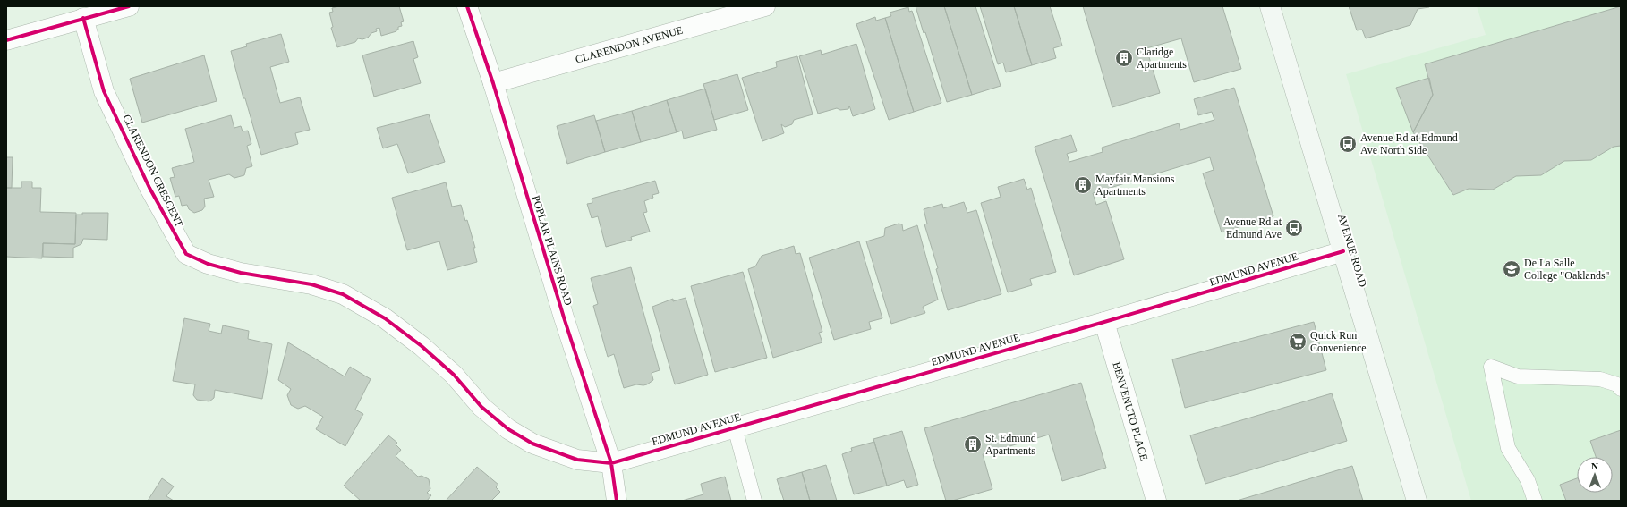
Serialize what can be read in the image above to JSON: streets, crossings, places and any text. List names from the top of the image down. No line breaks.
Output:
{"streets":{"main road":["AVENUE ROAD"],"street":["CLARENDON AVENUE","CLARENDON CRESCENT","POPLAR PLAINS ROAD","EDMUND AVENUE","BENVENUTO PLACE"]},"crossings":[["CLARENDON AVENUE","POPLAR PLAINS ROAD"],["CLARENDON CRESCENT","POPLAR PLAINS ROAD"],["CLARENDON CRESCENT","EDMUND AVENUE"],["POPLAR PLAINS ROAD","EDMUND AVENUE"],["AVENUE ROAD","EDMUND AVENUE"],["EDMUND AVENUE","BENVENUTO PLACE"]],"places":{"building":["Claridge Apartments","Mayfair Mansions Apartments","St. Edmund Apartments"],"bus stop":["Avenue Rd at Edmund Ave North Side","Avenue Rd at Edmund Ave"],"school or university":["De La Salle College \"Oaklands\""],"supermarket":["Quick Run Convenience"]},"north":"top"}
